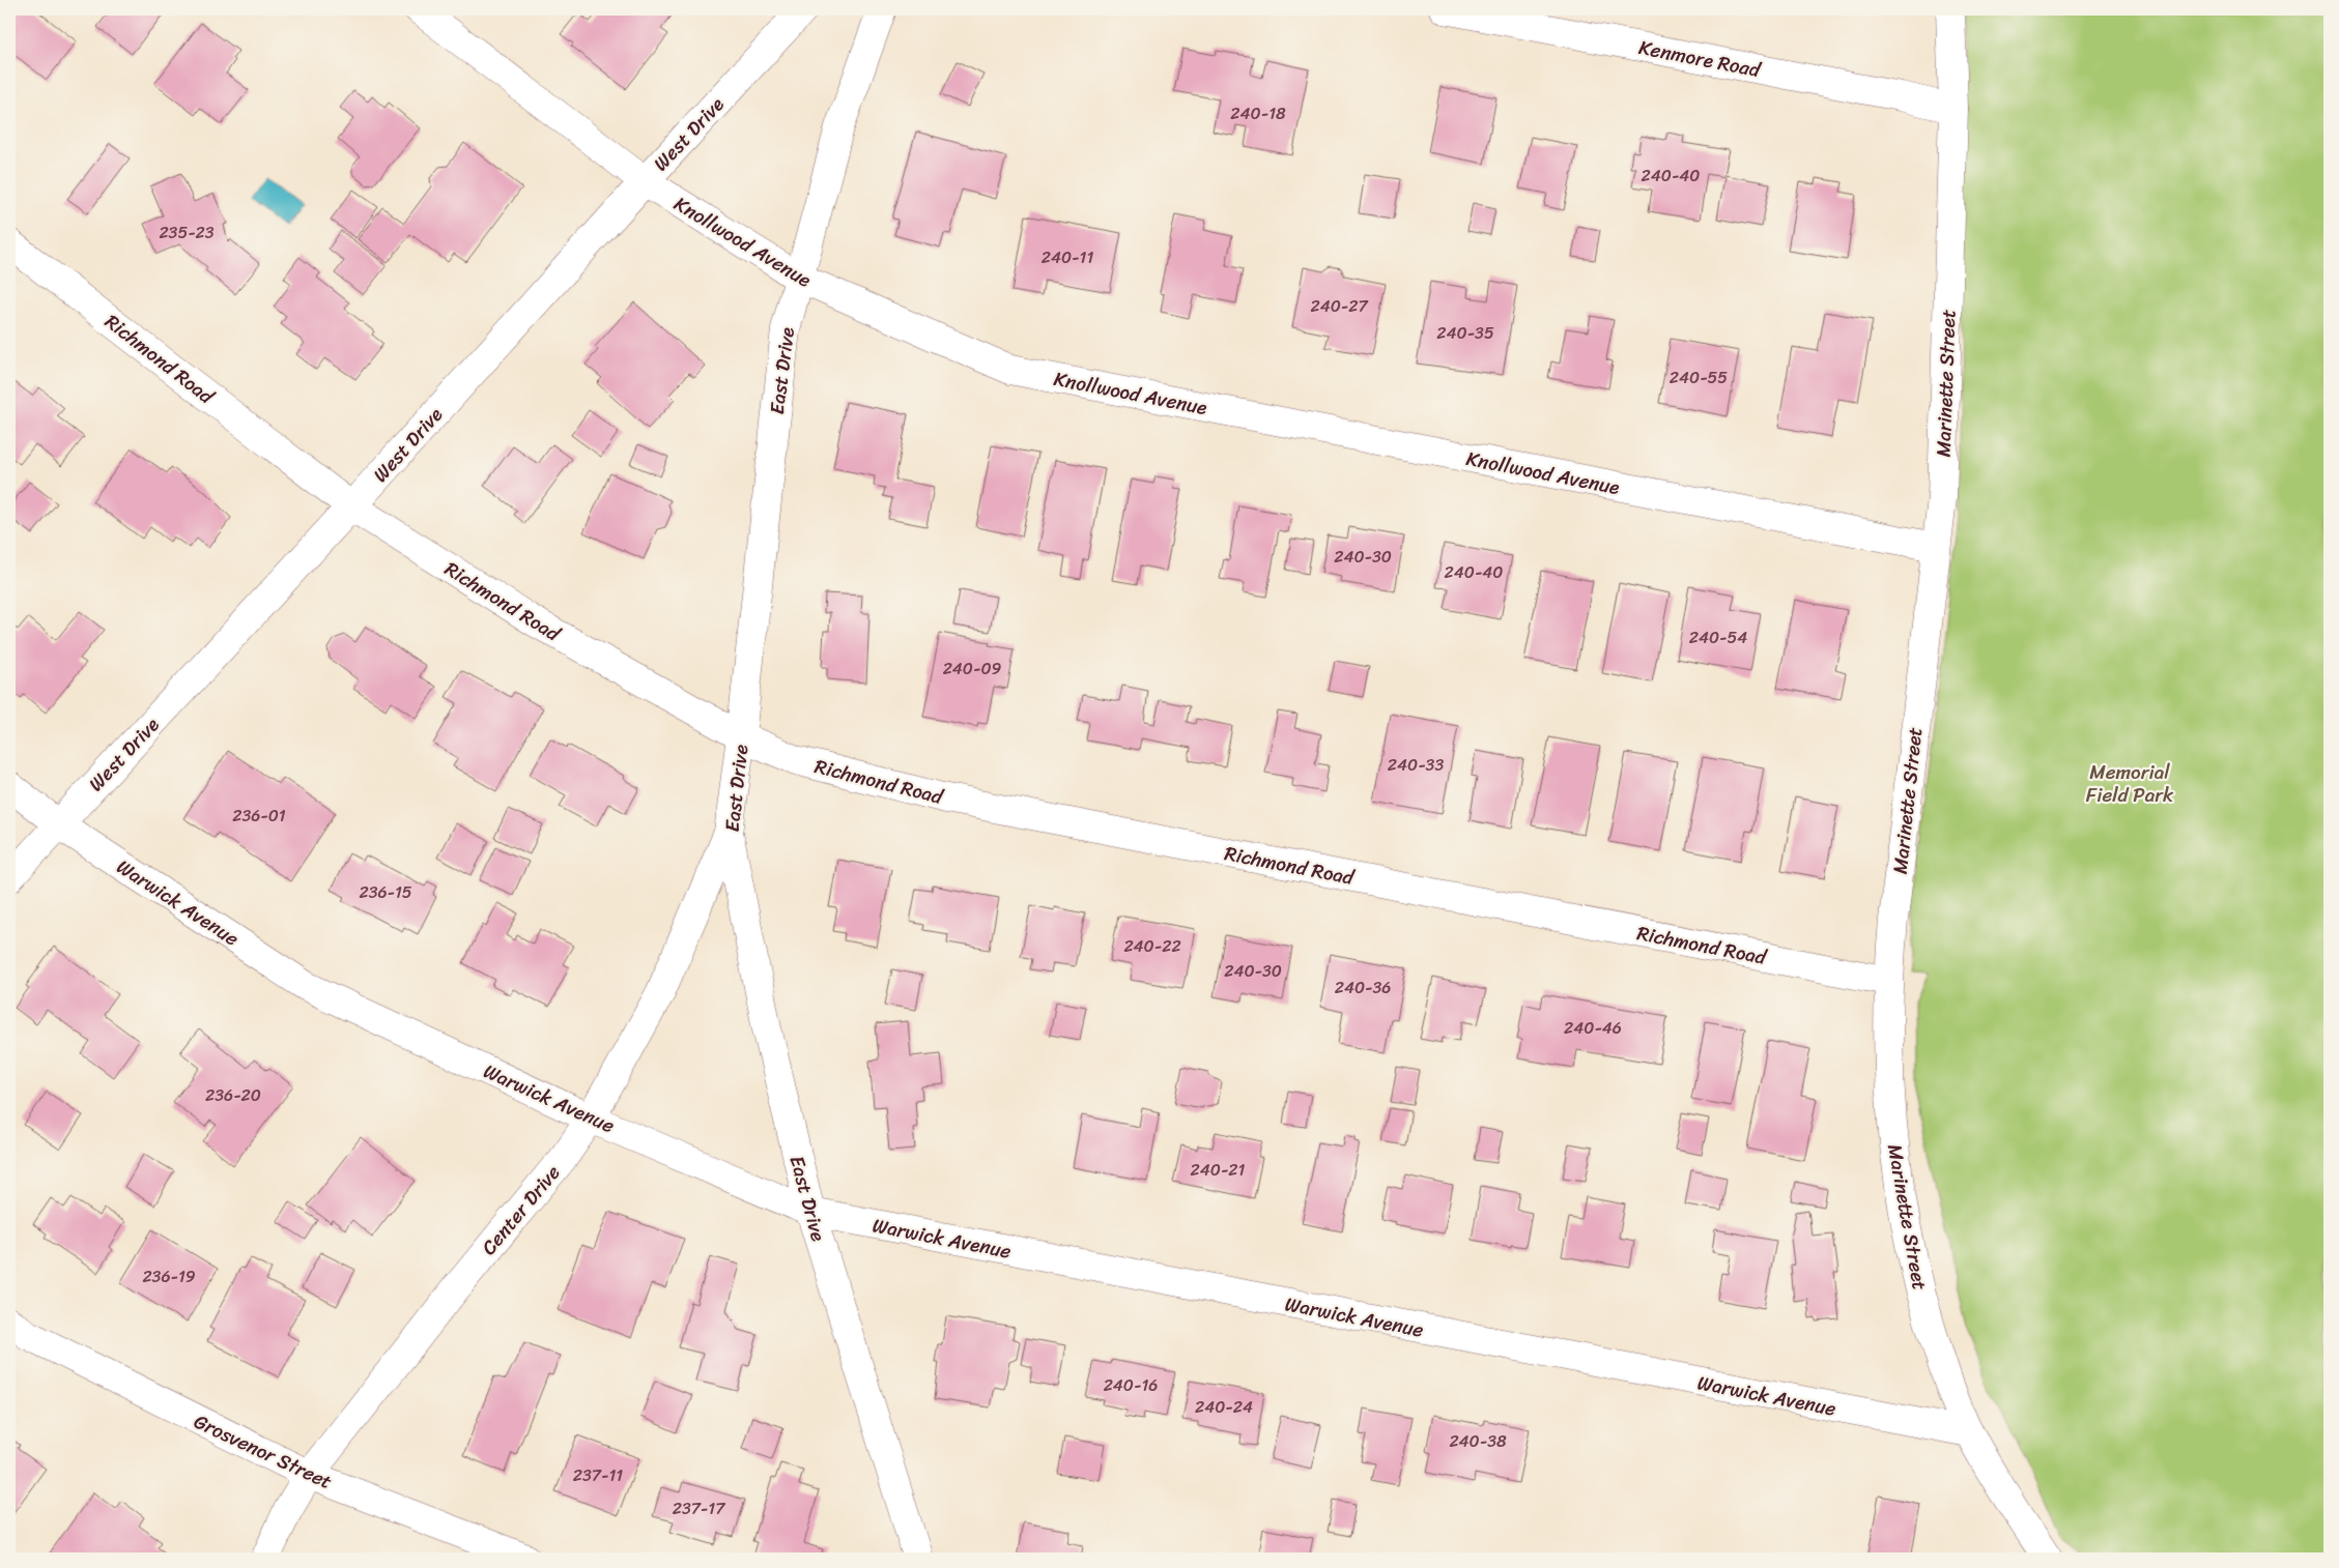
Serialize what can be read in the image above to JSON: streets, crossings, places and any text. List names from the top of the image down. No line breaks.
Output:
{"streets":{"street":["Kenmore Road","West Drive","Knollwood Avenue","Richmond Road","East Drive","Marinette Street","Warwick Avenue","Center Drive","Grosvenor Street"]},"crossings":[["Kenmore Road","Marinette Street"],["West Drive","Knollwood Avenue"],["West Drive","Richmond Road"],["West Drive","Warwick Avenue"],["Knollwood Avenue","East Drive"],["Knollwood Avenue","Marinette Street"],["Richmond Road","East Drive"],["Richmond Road","Marinette Street"],["East Drive","Warwick Avenue"],["East Drive","Center Drive"],["Marinette Street","Warwick Avenue"],["Warwick Avenue","Center Drive"],["Center Drive","Grosvenor Street"]],"parks":["Memorial Field Park"],"house_numbers":["240-18","240-40","235-23","240-11","240-27","240-35","240-55","240-30","240-40","240-54","240-09","240-33","236-01","236-15","240-22","240-30","240-36","240-46","236-20","240-21","236-19","240-16","240-24","240-38","237-11","237-17"]}
